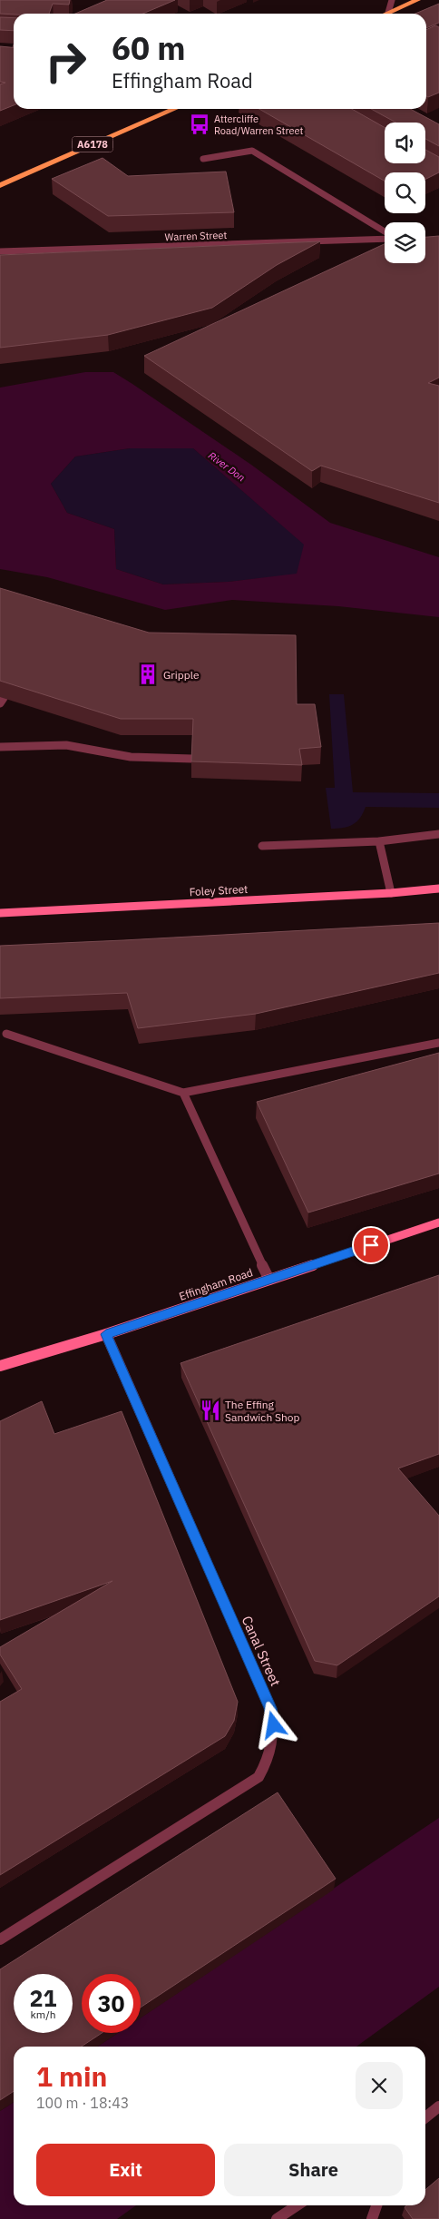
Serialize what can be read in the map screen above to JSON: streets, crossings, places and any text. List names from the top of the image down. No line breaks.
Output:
{"streets":{"main road":["A6178","Foley Street","Effingham Road"],"street":["Warren Street","Canal Street"]},"crossings":[["Effingham Road","Canal Street"]],"water":["River Don"],"places":{"bus stop":["Attercliffe Road/Warren Street"],"building":["Gripple"],"restaurant":["The Effing Sandwich Shop"]},"page":{"turn":["60 m","Effingham Road"],"speed":"21 km/h","limit":"30","heading":["1 min","100 m · 18:43"],"buttons":["Exit","Share"]}}
